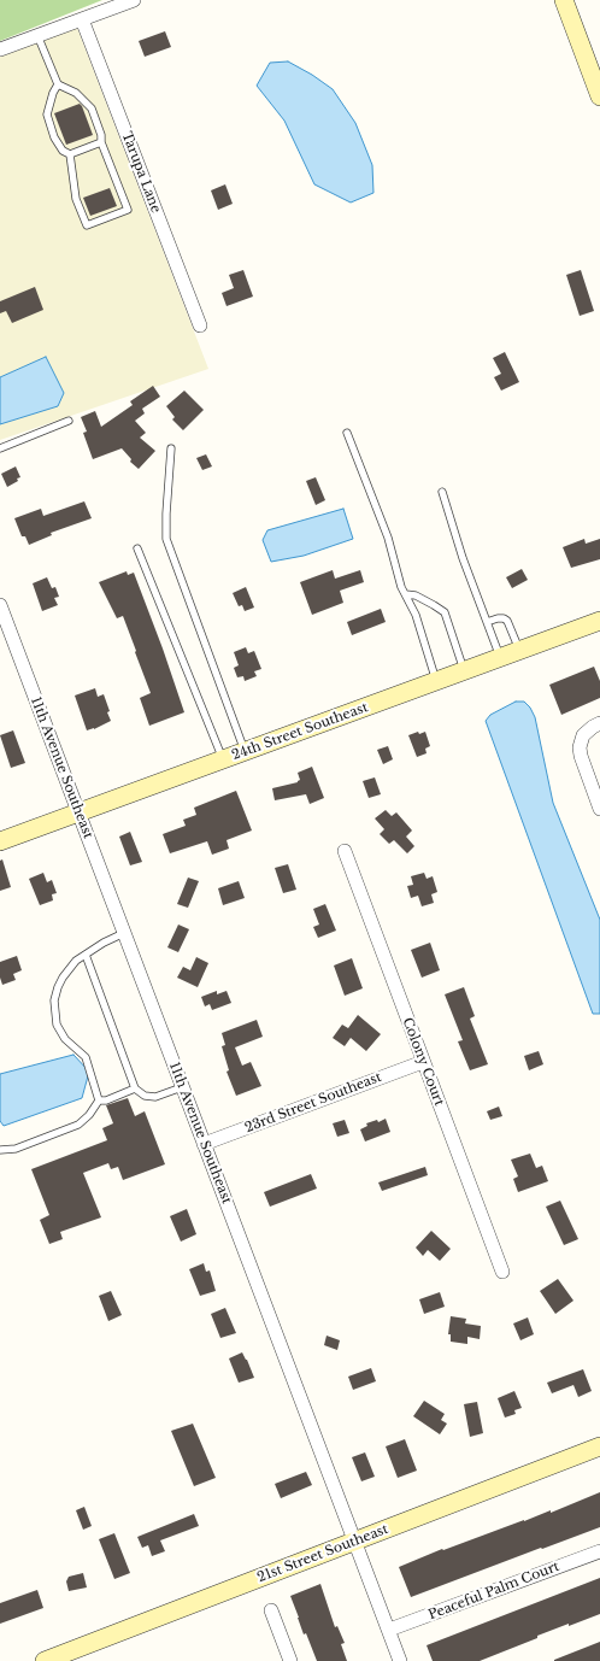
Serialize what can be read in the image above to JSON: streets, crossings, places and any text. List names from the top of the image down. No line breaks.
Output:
{"streets":{"street":["Tarupa Lane","24th Street Southeast","11th Avenue Southeast","Colony Court","23rd Street Southeast","21st Street Southeast","Peaceful Palm Court"]},"crossings":[["24th Street Southeast","11th Avenue Southeast"],["11th Avenue Southeast","23rd Street Southeast"],["11th Avenue Southeast","21st Street Southeast"],["11th Avenue Southeast","Peaceful Palm Court"],["Colony Court","23rd Street Southeast"]]}
